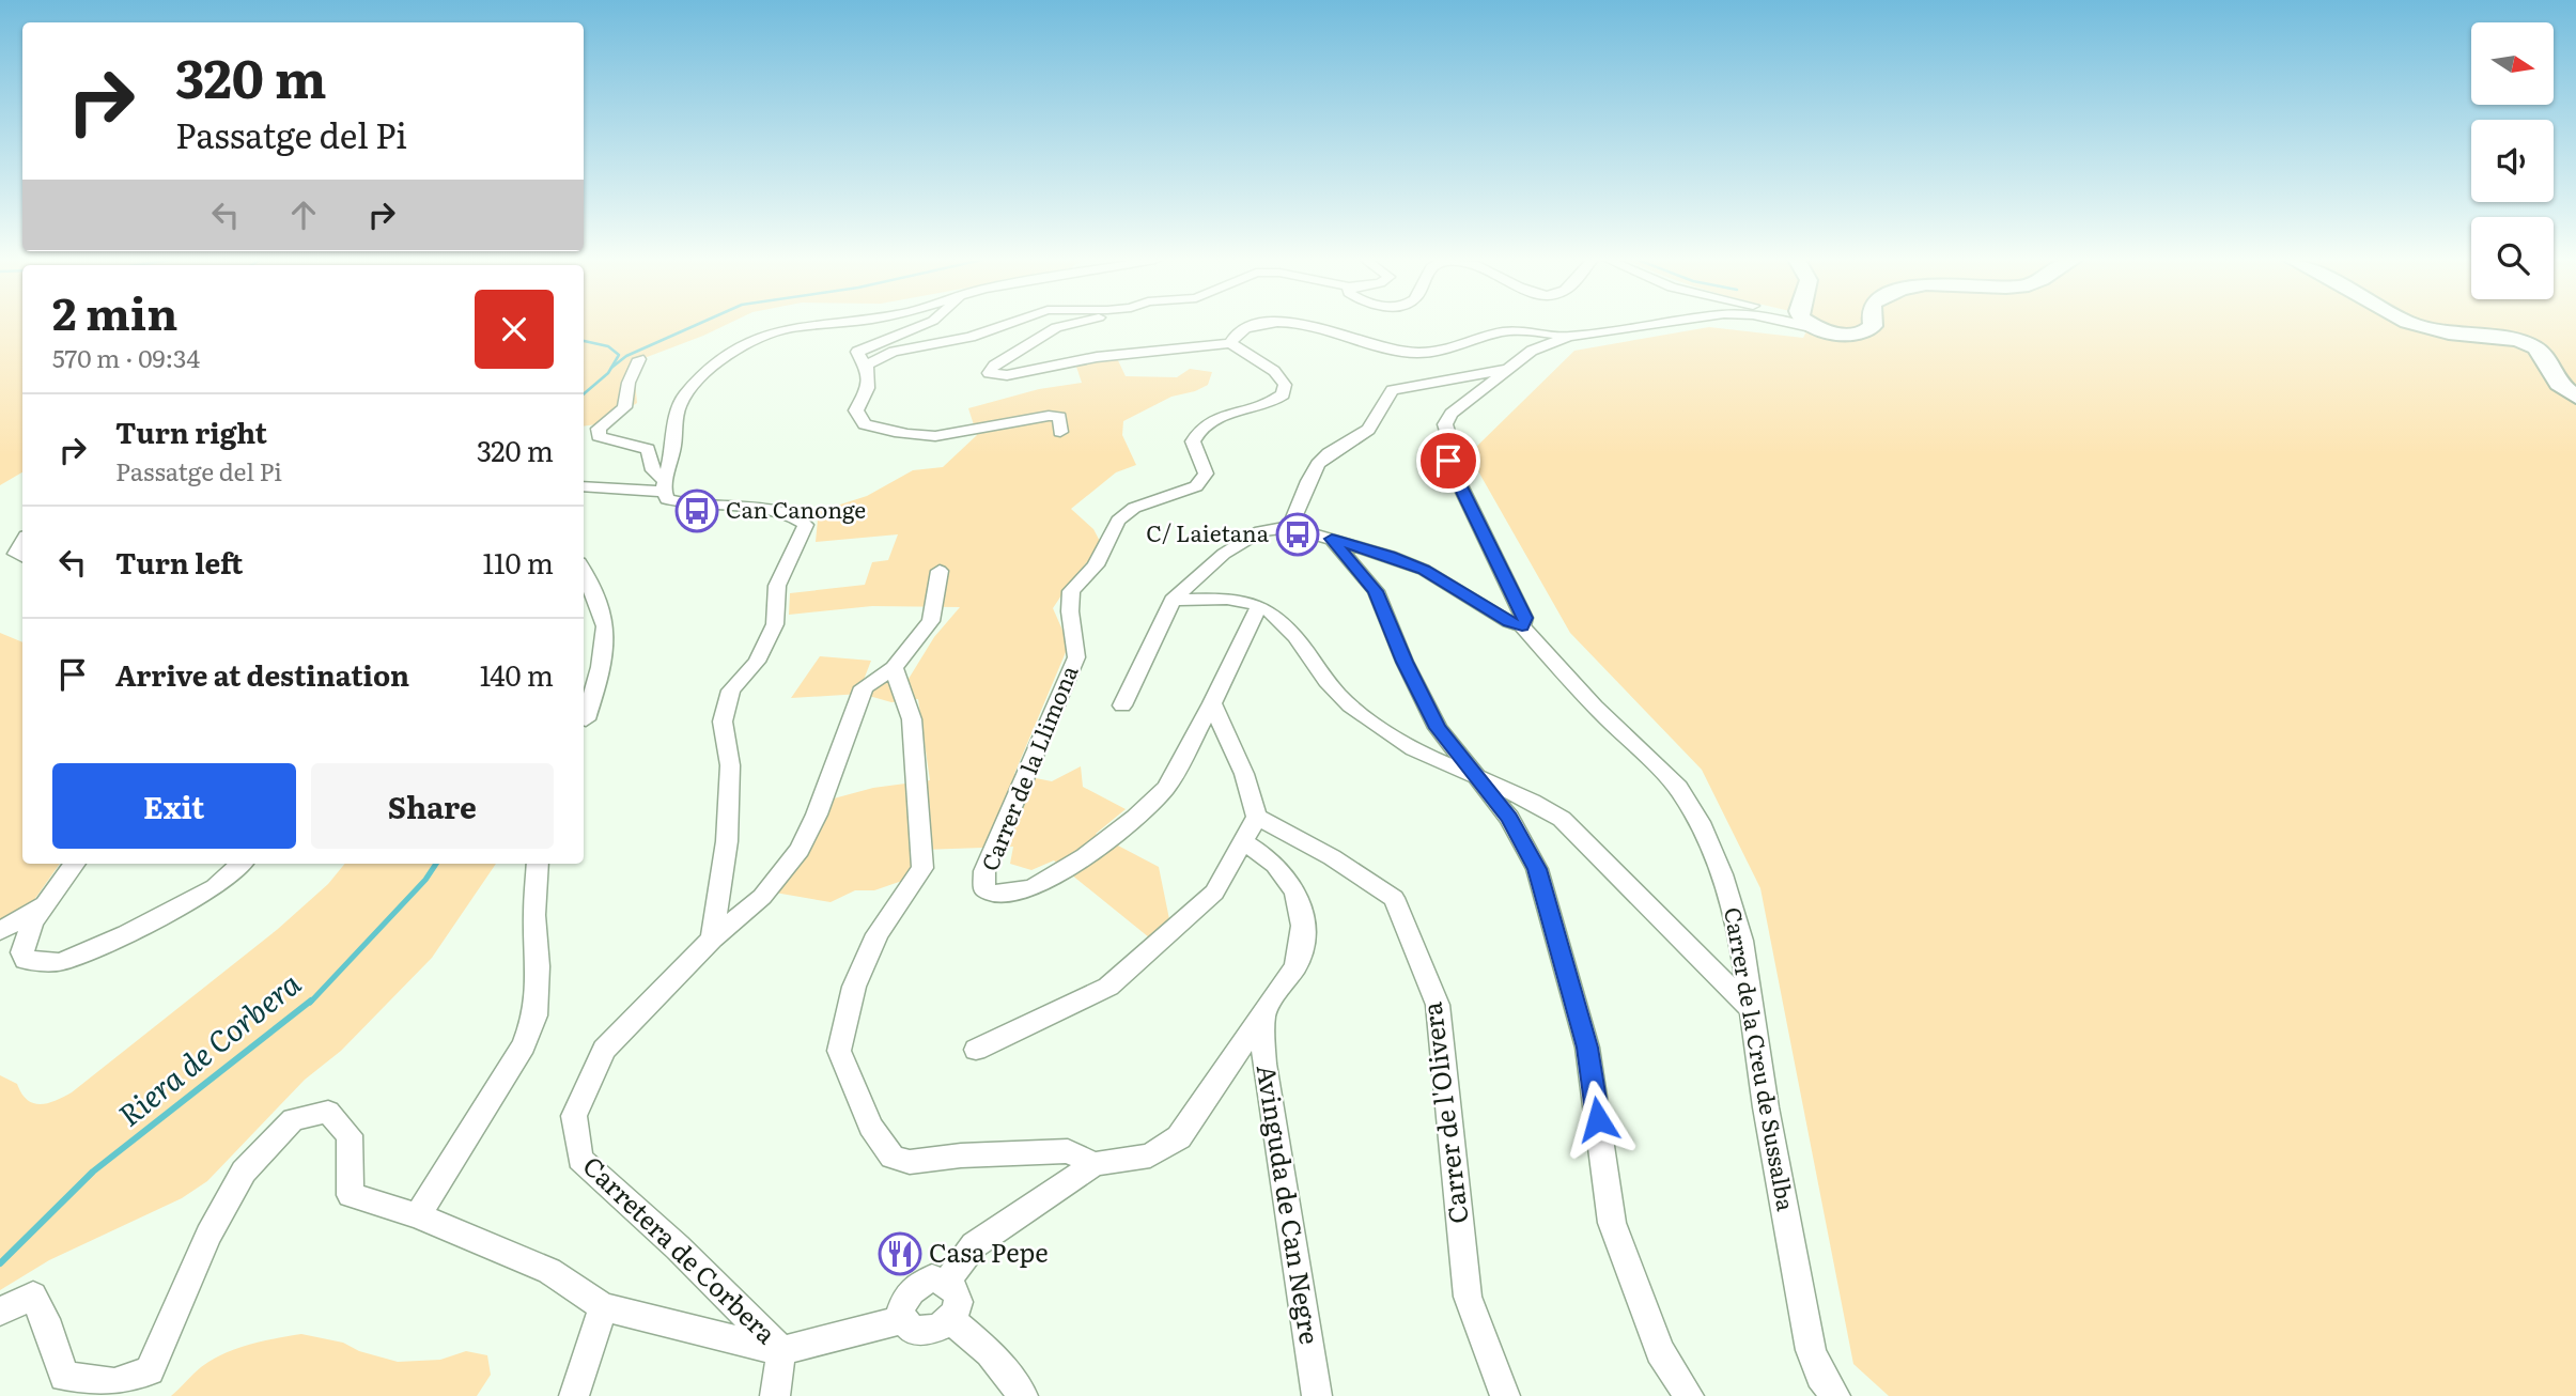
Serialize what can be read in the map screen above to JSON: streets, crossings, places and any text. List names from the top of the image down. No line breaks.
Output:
{"streets":{"street":["Carrer de la Llimona","Carrer de la Creu de Sussalba","Carrer de l'Olivera","Avinguda de Can Negre","Carretera de Corbera"]},"water":["Riera de Corbera"],"places":{"bus stop":["Can Canonge","C/ Laietana"],"restaurant":["Casa Pepe"]},"north":"right","page":{"turn":["320 m","Passatge del Pi"],"heading":["2 min","570 m · 09:34"],"list":[{"name":"Turn right","note":"Passatge del Pi","value":"320 m"},{"name":"Turn left","value":"110 m"},{"name":"Arrive at destination","value":"140 m"}],"buttons":["Exit","Share"]}}
